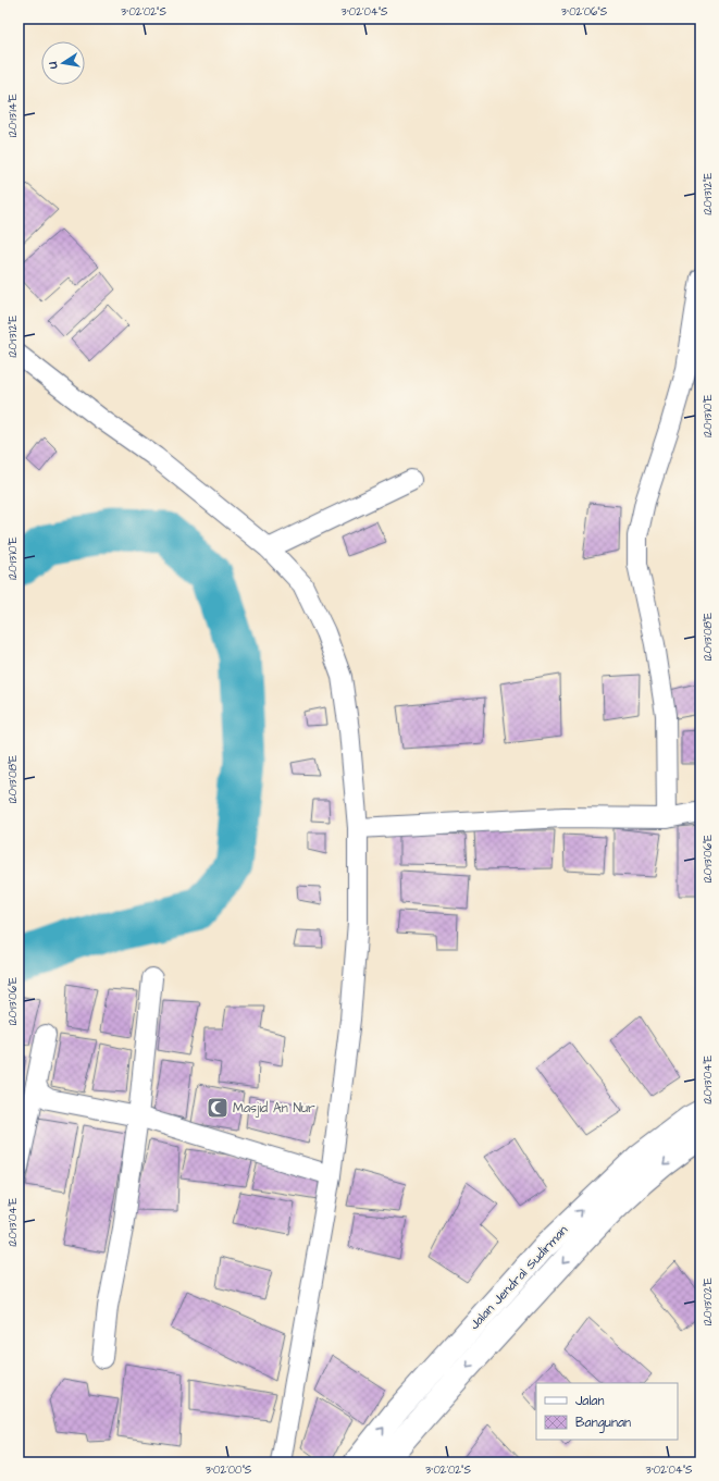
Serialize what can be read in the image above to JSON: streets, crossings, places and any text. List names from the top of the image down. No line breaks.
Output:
{"streets":{"highway":["Jalan Jendral Sudirman"]},"places":{"mosque":["Masjid An Nur"]},"legend":["Jalan","Bangunan"],"north":"left","coordinates":["3°02'02\"S","3°02'04\"S","3°02'06\"S","120°13'14\"E","120°13'12\"E","120°13'10\"E","120°13'08\"E","120°13'06\"E","120°13'04\"E","120°13'02\"E","3°02'00\"S"]}
